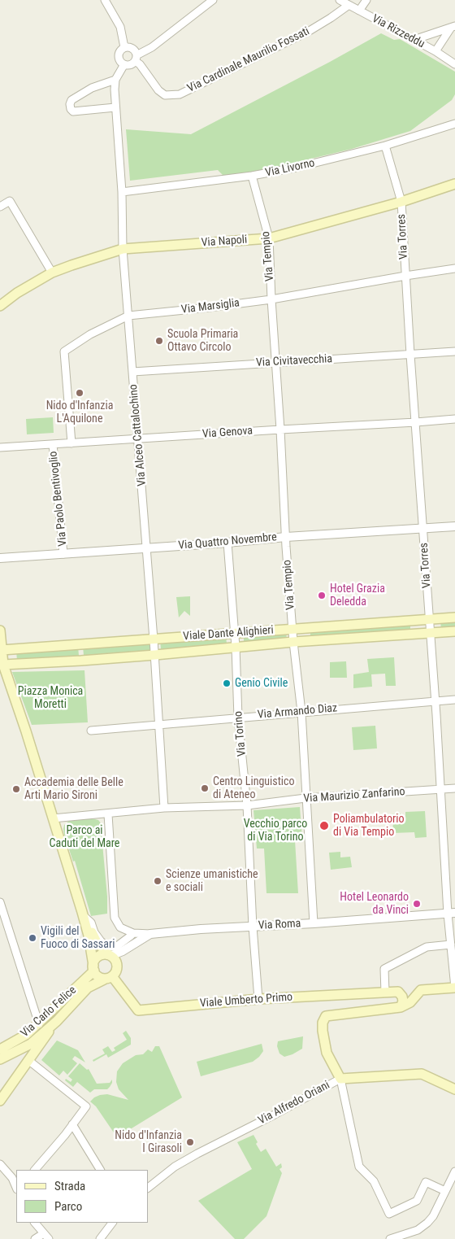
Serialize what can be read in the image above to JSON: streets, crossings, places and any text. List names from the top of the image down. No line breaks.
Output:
{"streets":{"main road":["Via Napoli","Viale Dante Alighieri","Viale Umberto Primo","Via Carlo Felice","Via Alfredo Oriani"],"street":["Via Rizzeddu","Via Cardinale Maurilio Fossati","Via Livorno","Via Torres","Via Tempio","Via Marsiglia","Via Civitavecchia","Via Genova","Via Alceo Cattalochino","Via Paolo Bentivoglio","Via Quattro Novembre","Via Armando Diaz","Via Torino","Via Maurizio Zanfarino","Via Roma"]},"crossings":[["Via Rizzeddu","Via Cardinale Maurilio Fossati"],["Via Livorno","Via Torres"],["Via Livorno","Via Tempio"],["Via Livorno","Via Alceo Cattalochino"],["Via Torres","Via Napoli"],["Via Torres","Via Marsiglia"],["Via Torres","Via Civitavecchia"],["Via Torres","Via Genova"],["Via Torres","Via Quattro Novembre"],["Via Torres","Viale Dante Alighieri"],["Via Torres","Via Armando Diaz"],["Via Torres","Via Maurizio Zanfarino"],["Via Torres","Via Roma"],["Via Napoli","Via Tempio"],["Via Napoli","Via Alceo Cattalochino"],["Via Tempio","Via Marsiglia"],["Via Tempio","Via Civitavecchia"],["Via Tempio","Via Genova"],["Via Tempio","Via Quattro Novembre"],["Via Tempio","Viale Dante Alighieri"],["Via Tempio","Via Armando Diaz"],["Via Tempio","Via Maurizio Zanfarino"],["Via Tempio","Via Roma"],["Via Marsiglia","Via Genova"],["Via Marsiglia","Via Alceo Cattalochino"],["Via Civitavecchia","Via Alceo Cattalochino"],["Via Genova","Via Alceo Cattalochino"],["Via Genova","Via Paolo Bentivoglio"],["Via Alceo Cattalochino","Via Quattro Novembre"],["Via Alceo Cattalochino","Viale Dante Alighieri"],["Via Alceo Cattalochino","Via Armando Diaz"],["Via Alceo Cattalochino","Via Maurizio Zanfarino"],["Via Paolo Bentivoglio","Via Quattro Novembre"],["Via Quattro Novembre","Via Torino"],["Viale Dante Alighieri","Via Torino"],["Via Armando Diaz","Via Torino"],["Via Torino","Via Maurizio Zanfarino"],["Via Torino","Via Roma"],["Via Torino","Viale Umberto Primo"],["Via Roma","Viale Umberto Primo"],["Via Roma","Via Carlo Felice"],["Viale Umberto Primo","Via Carlo Felice"],["Viale Umberto Primo","Via Alfredo Oriani"]],"parks":["Piazza Monica Moretti","Vecchio parco di Via Torino","Parco ai Caduti del Mare"],"places":["Scuola Primaria Ottavo Circolo","Nido d'Infanzia L'Aquilone","Hotel Grazia Deledda","Genio Civile","Centro Linguistico di Ateneo","Accademia delle Belle Arti Mario Sironi","Poliambulatorio di Via Tempio","Scienze umanistiche e sociali","Hotel Leonardo da Vinci","Vigili del Fuoco di Sassari","Nido d'Infanzia I Girasoli"],"legend":["Strada","Parco"]}
